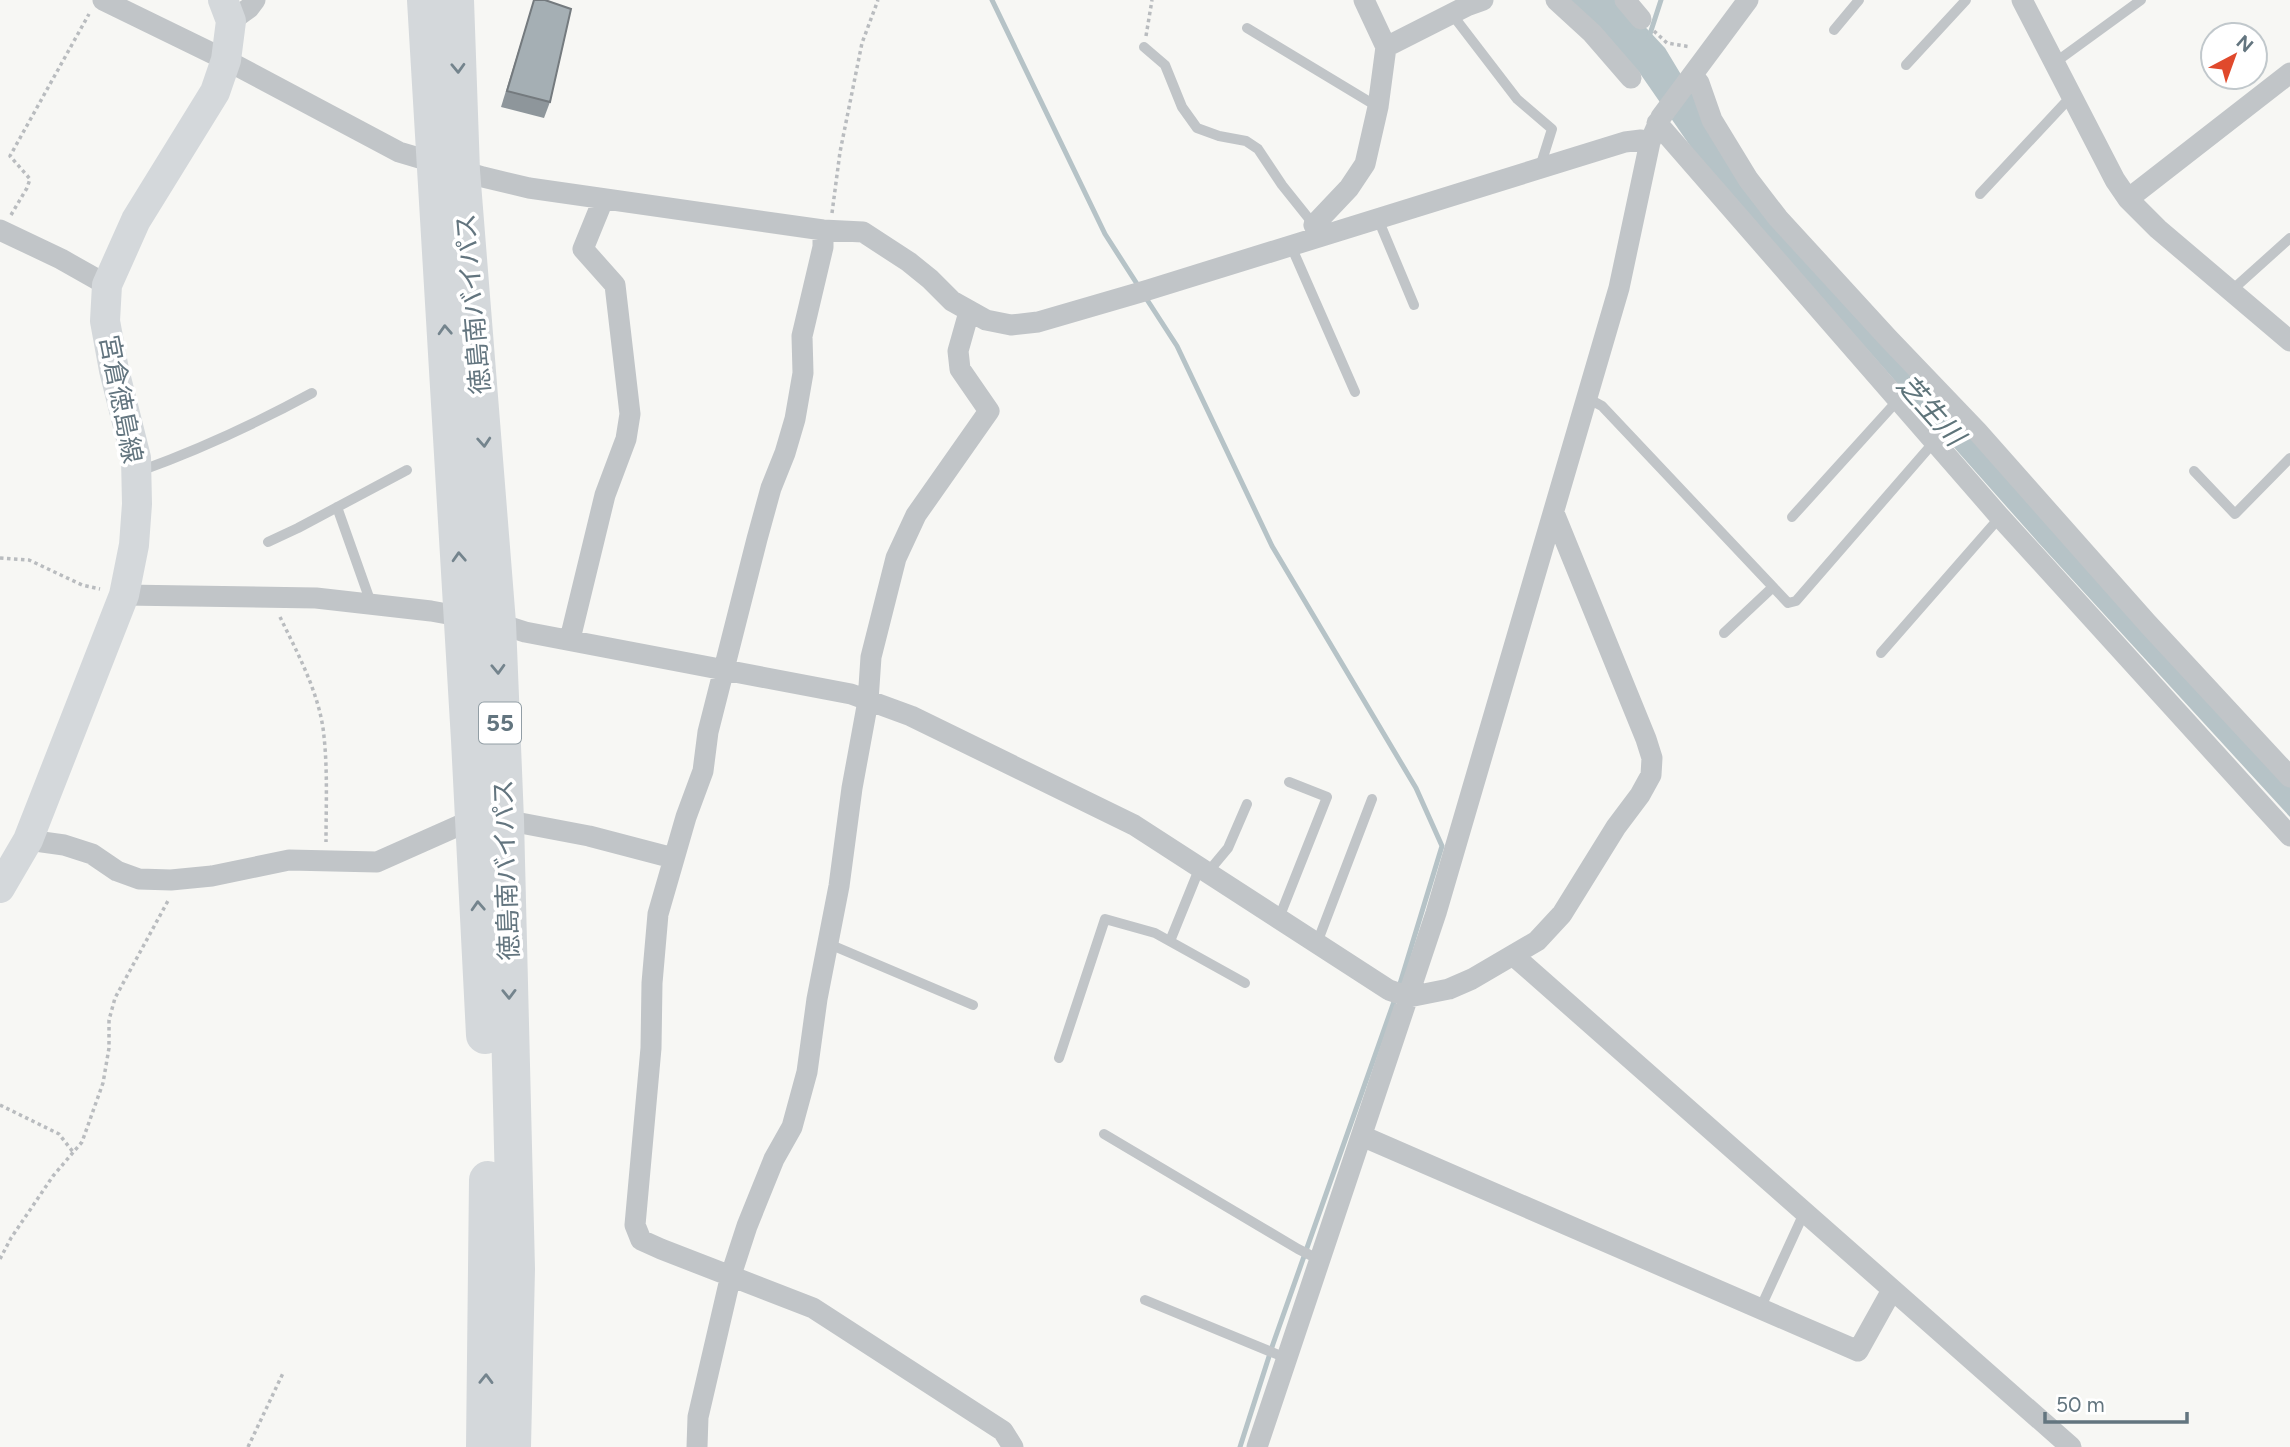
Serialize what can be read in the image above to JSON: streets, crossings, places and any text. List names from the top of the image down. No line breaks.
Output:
{"streets":{"highway":["徳島南バイパス","55"],"main road":["宮倉徳島線"]},"water":["芝生川"],"scale_bar":"50 m","north":"top right"}
